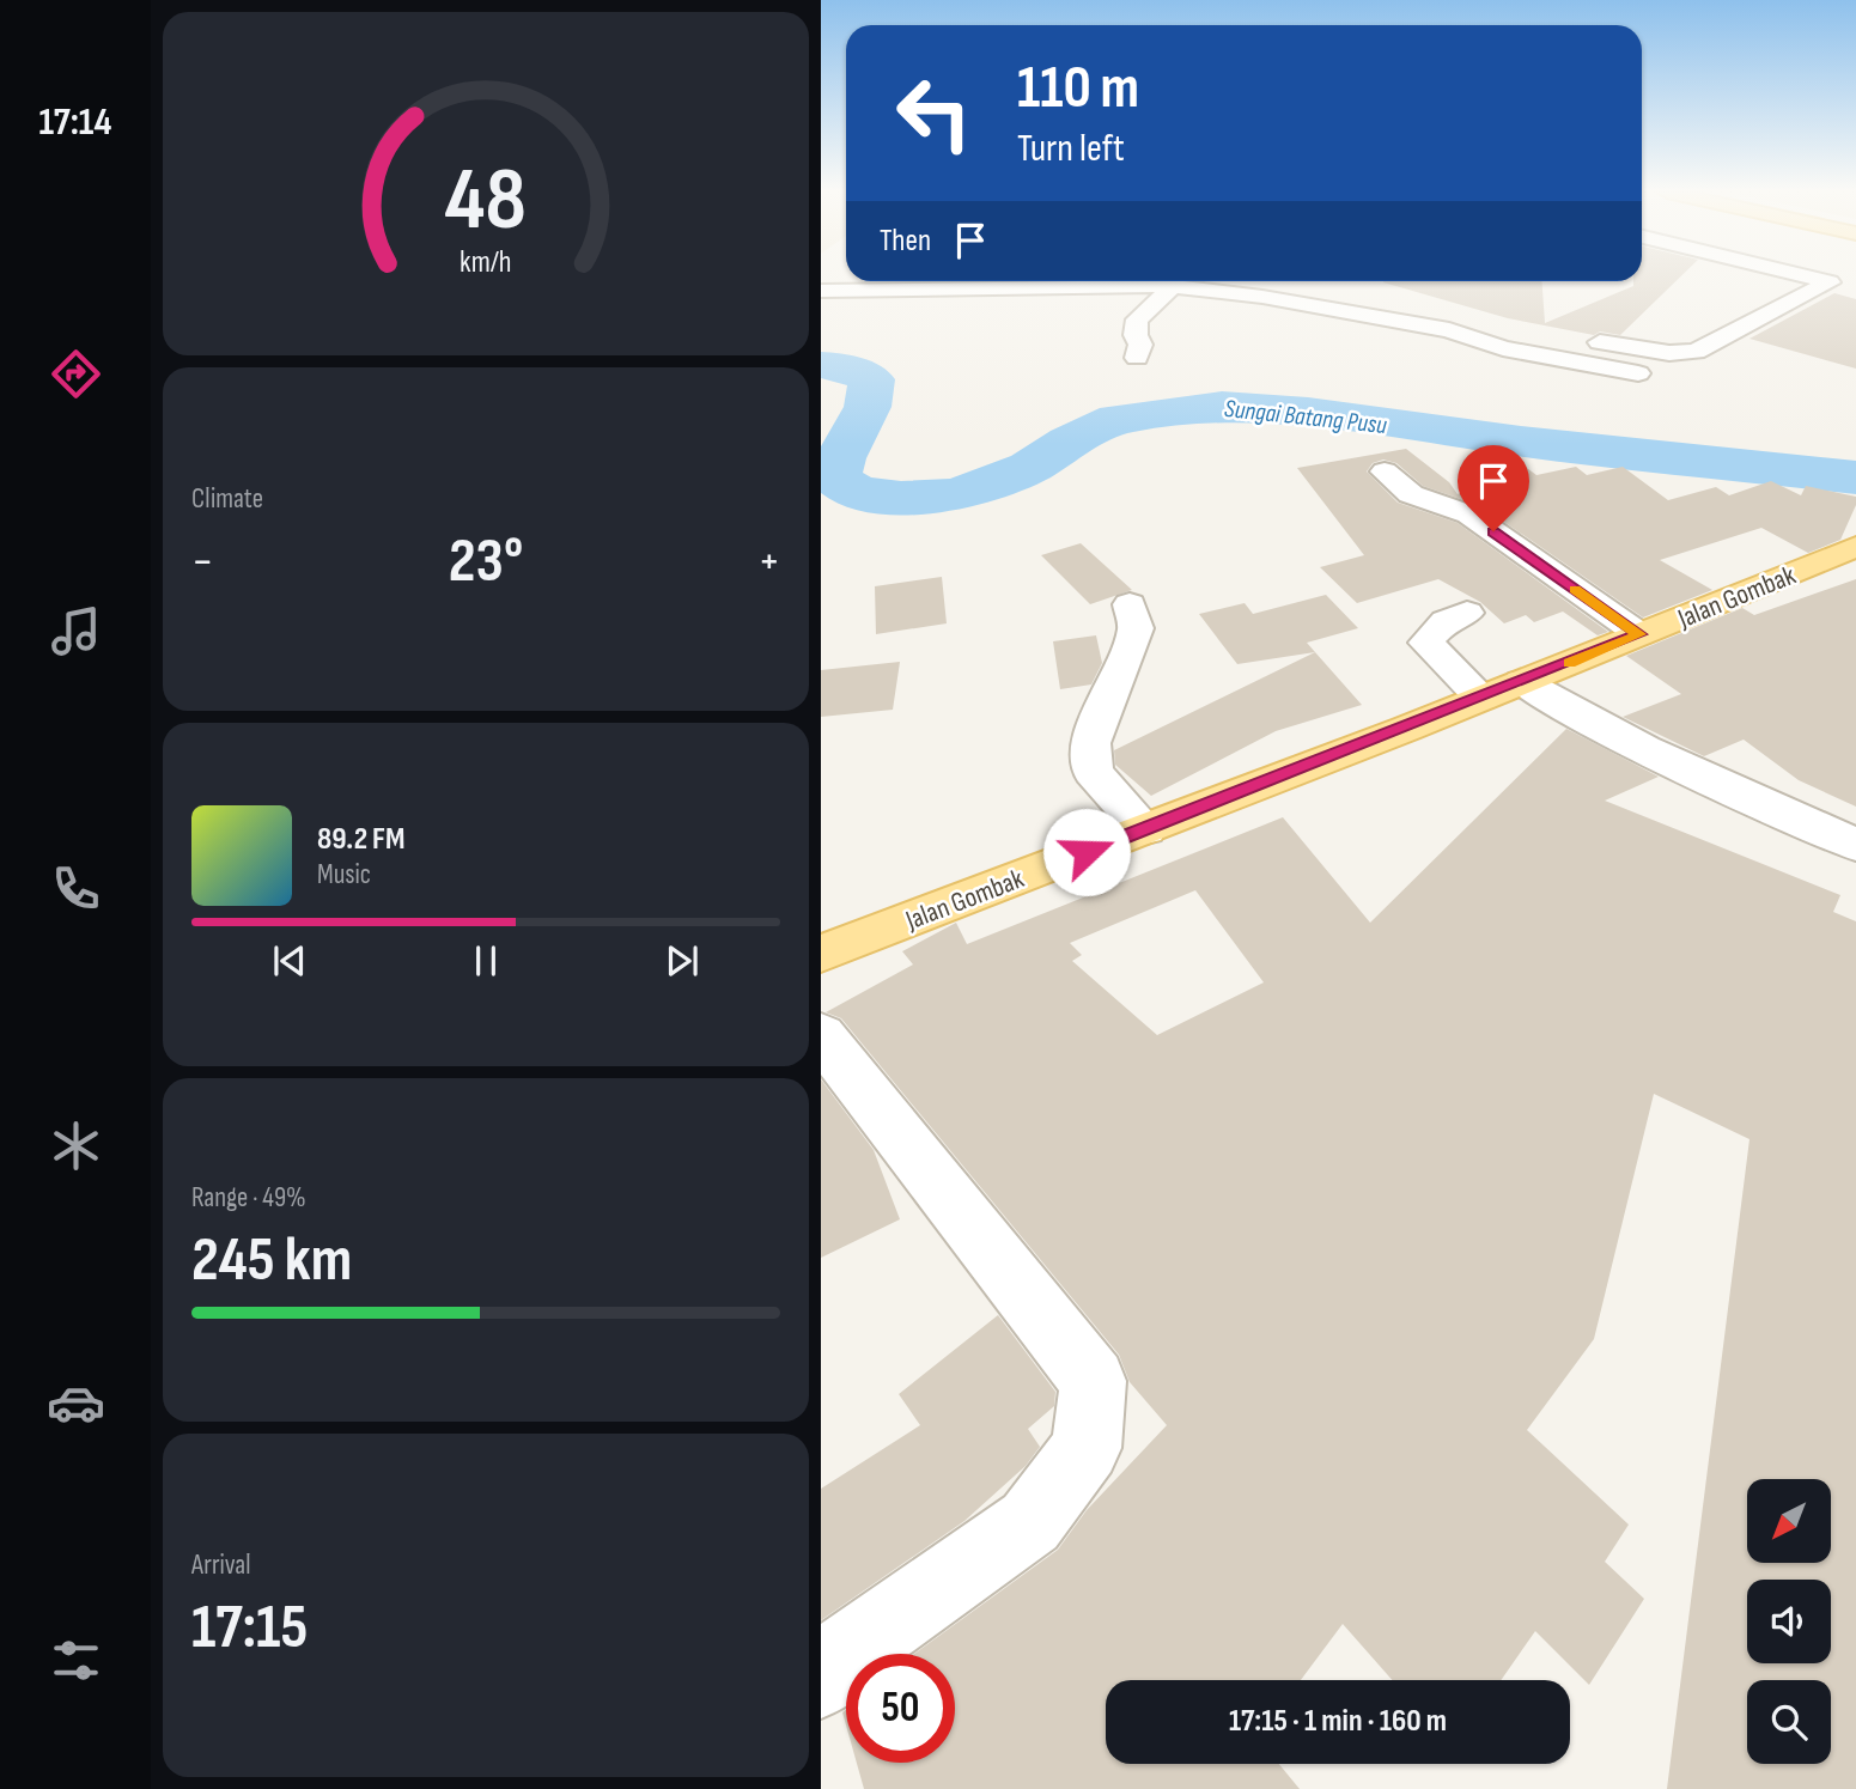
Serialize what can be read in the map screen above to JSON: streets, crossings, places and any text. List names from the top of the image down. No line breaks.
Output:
{"streets":{"main road":["Jalan Gombak"]},"water":["Sungai Batang Pusu"],"north":"bottom left","page":{"tabs":"17:14","turn":["110 m","Turn left"],"then":"Then","tile":["Climate",["Range · 49%","245 km"],["Arrival","17:15"]],"heat":["−","23°","+"],"song":["89.2 FM","Music"],"limit":"50","trip":"17:15 · 1 min · 160 m","gauge":["48","km/h"]}}
